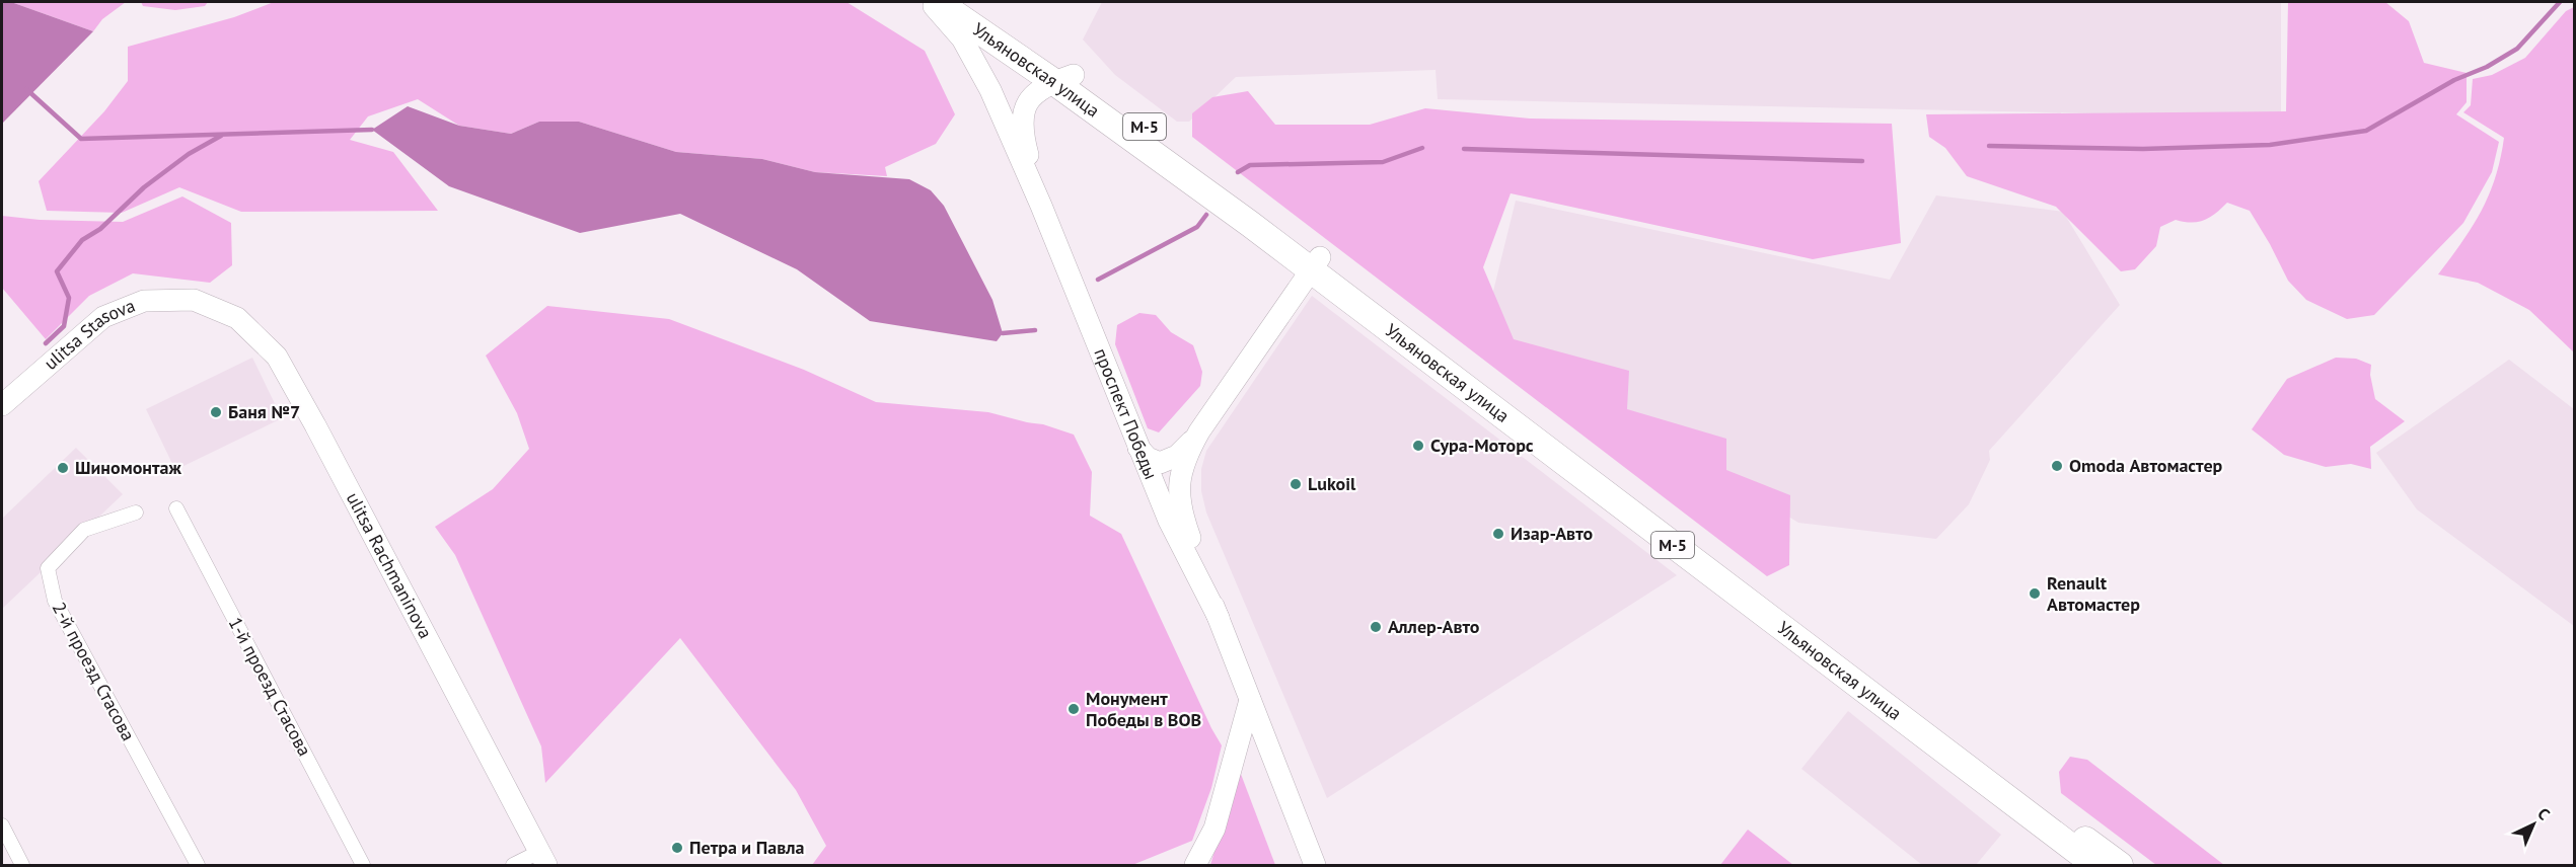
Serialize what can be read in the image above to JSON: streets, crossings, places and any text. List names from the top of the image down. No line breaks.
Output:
{"streets":{"highway":["Ульяновская улица","М-5"],"main road":["ulitsa Stasova","проспект Победы","ulitsa Rachmaninova"],"street":["2-й проезд Стасова","1-й проезд Стасова"]},"crossings":[["Ульяновская улица","проспект Победы"],["ulitsa Stasova","ulitsa Rachmaninova"]],"places":["Баня №7","Сура-Моторс","Omoda Автомастер","Шиномонтаж","Lukoil","Изар-Авто","Renault Автомастер","Аллер-Авто","Монумент Победы в ВОВ","Петра и Павла"],"north":"top right"}
